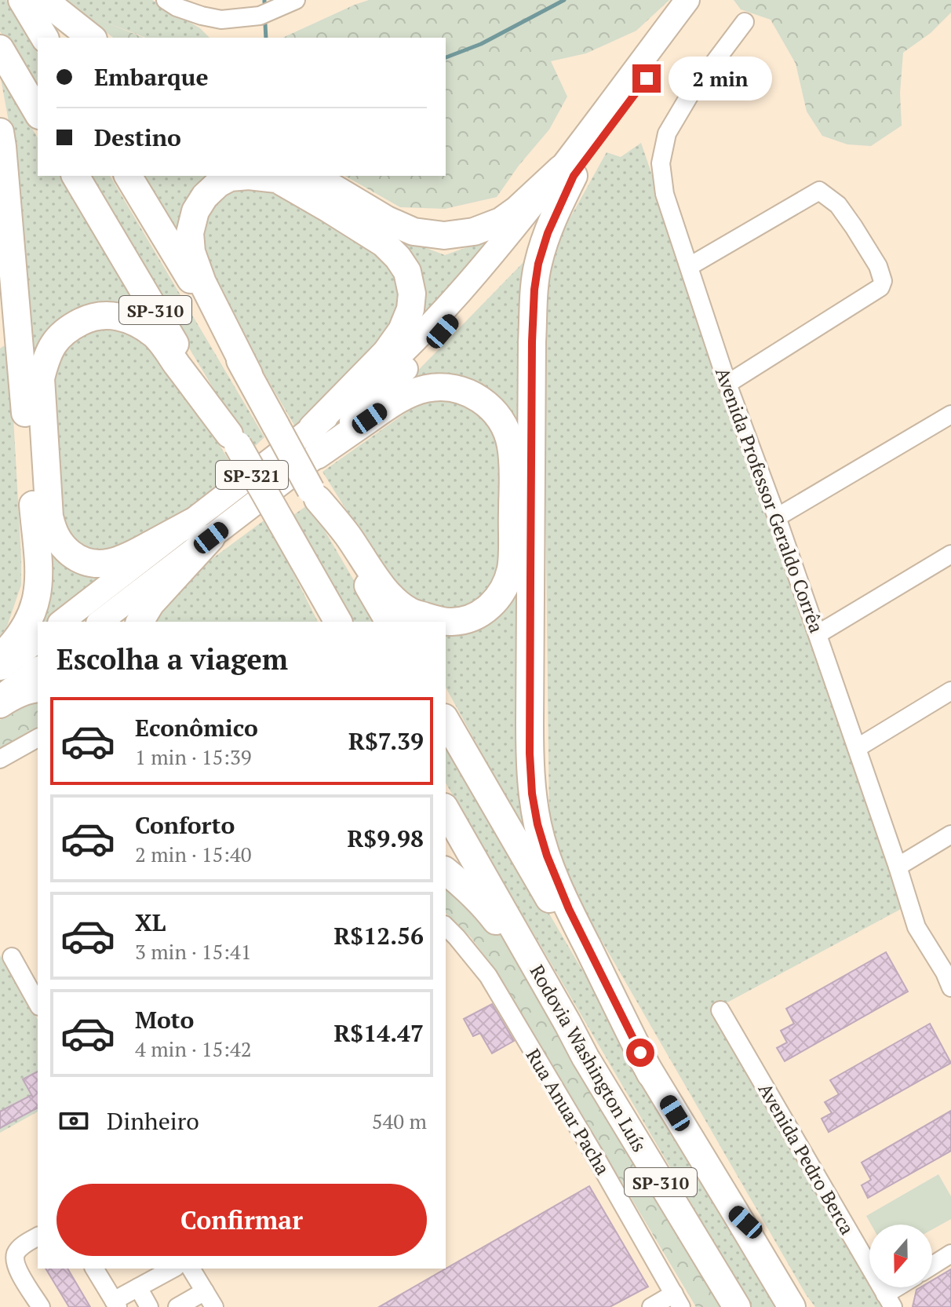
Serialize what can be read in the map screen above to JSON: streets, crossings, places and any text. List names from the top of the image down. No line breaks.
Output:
{"streets":{"highway":["SP-310","Rodovia Washington Luís"],"main road":["SP-321"],"street":["Avenida Professor Geraldo Corrêa","Rua Anuar Pacha","Avenida Pedro Berca"]},"north":"bottom","page":{"banner":["Embarque","Destino"],"bubble":"2 min","heading":"Escolha a viagem","list":[{"name":"Econômico","note":"1 min · 15:39","value":"R$7.39"},{"name":"Conforto","note":"2 min · 15:40","value":"R$9.98"},{"name":"XL","note":"3 min · 15:41","value":"R$12.56"},{"name":"Moto","note":"4 min · 15:42","value":"R$14.47"}],"pay":["Dinheiro","540 m"],"buttons":"Confirmar"}}
